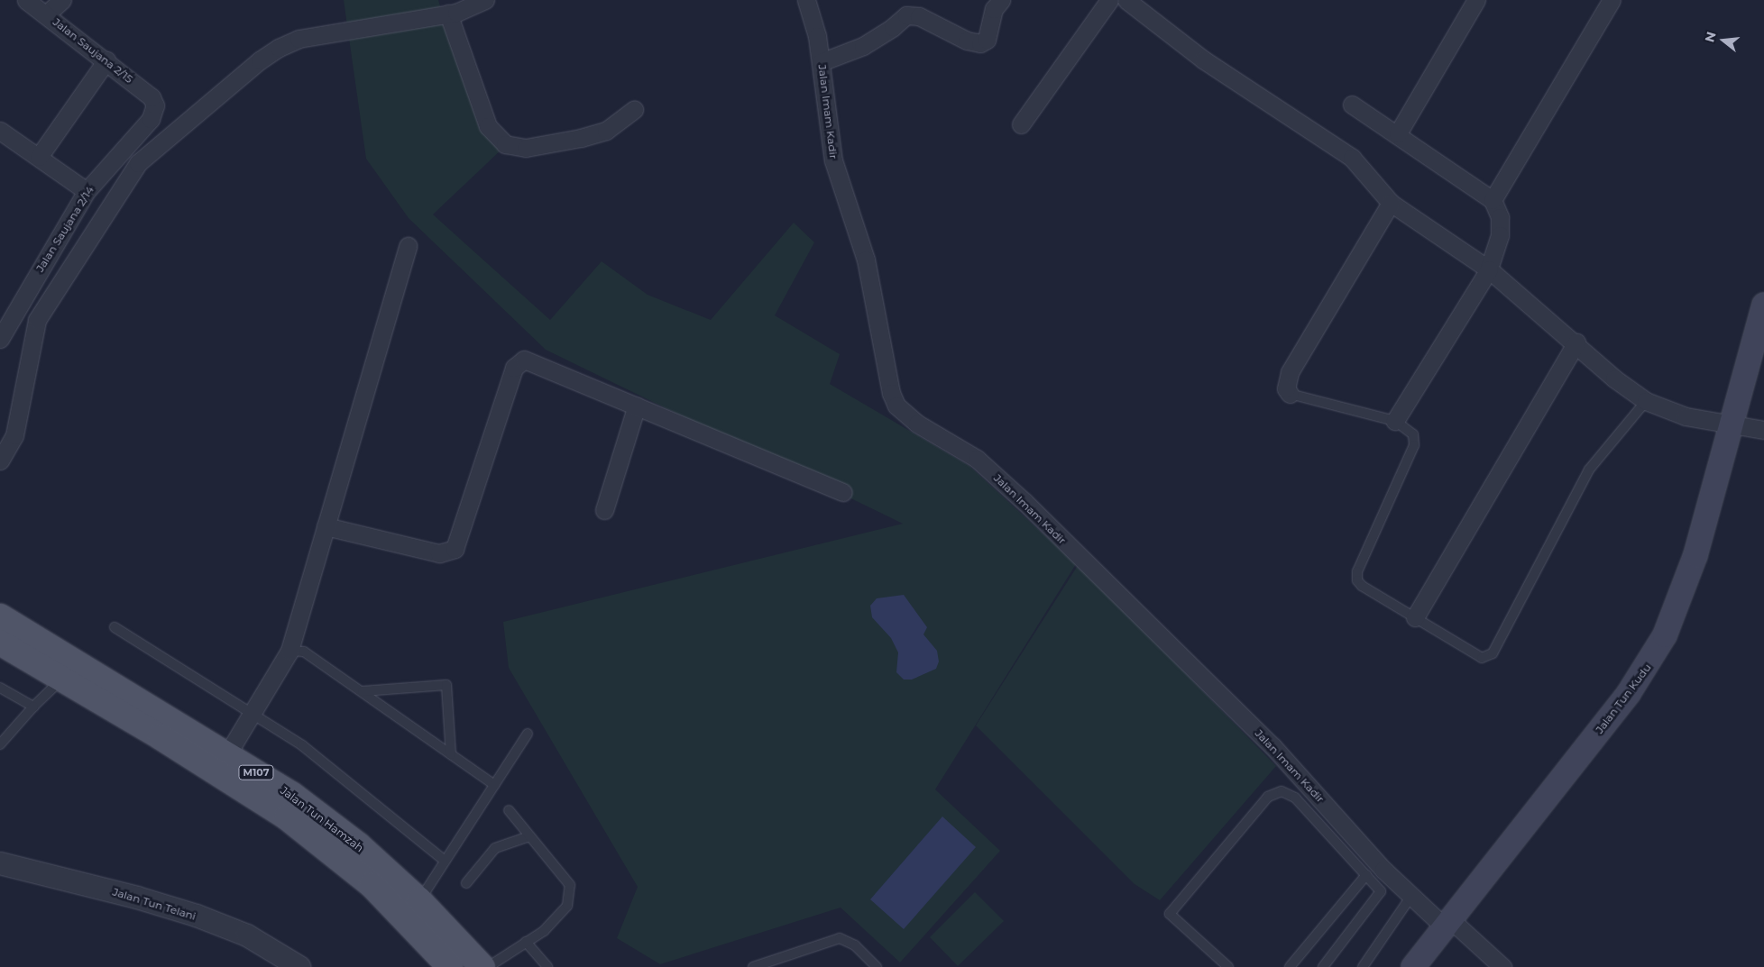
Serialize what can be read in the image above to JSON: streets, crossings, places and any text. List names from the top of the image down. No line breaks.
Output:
{"streets":{"main road":["Jalan Tun Kudu","M107","Jalan Tun Hamzah"],"street":["Jalan Saujana 2/15","Jalan Imam Kadir","Jalan Saujana 2/14","Jalan Tun Telani"]},"crossings":[["Jalan Saujana 2/15","Jalan Saujana 2/14"],["Jalan Imam Kadir","Jalan Tun Kudu"]],"north":"left"}
